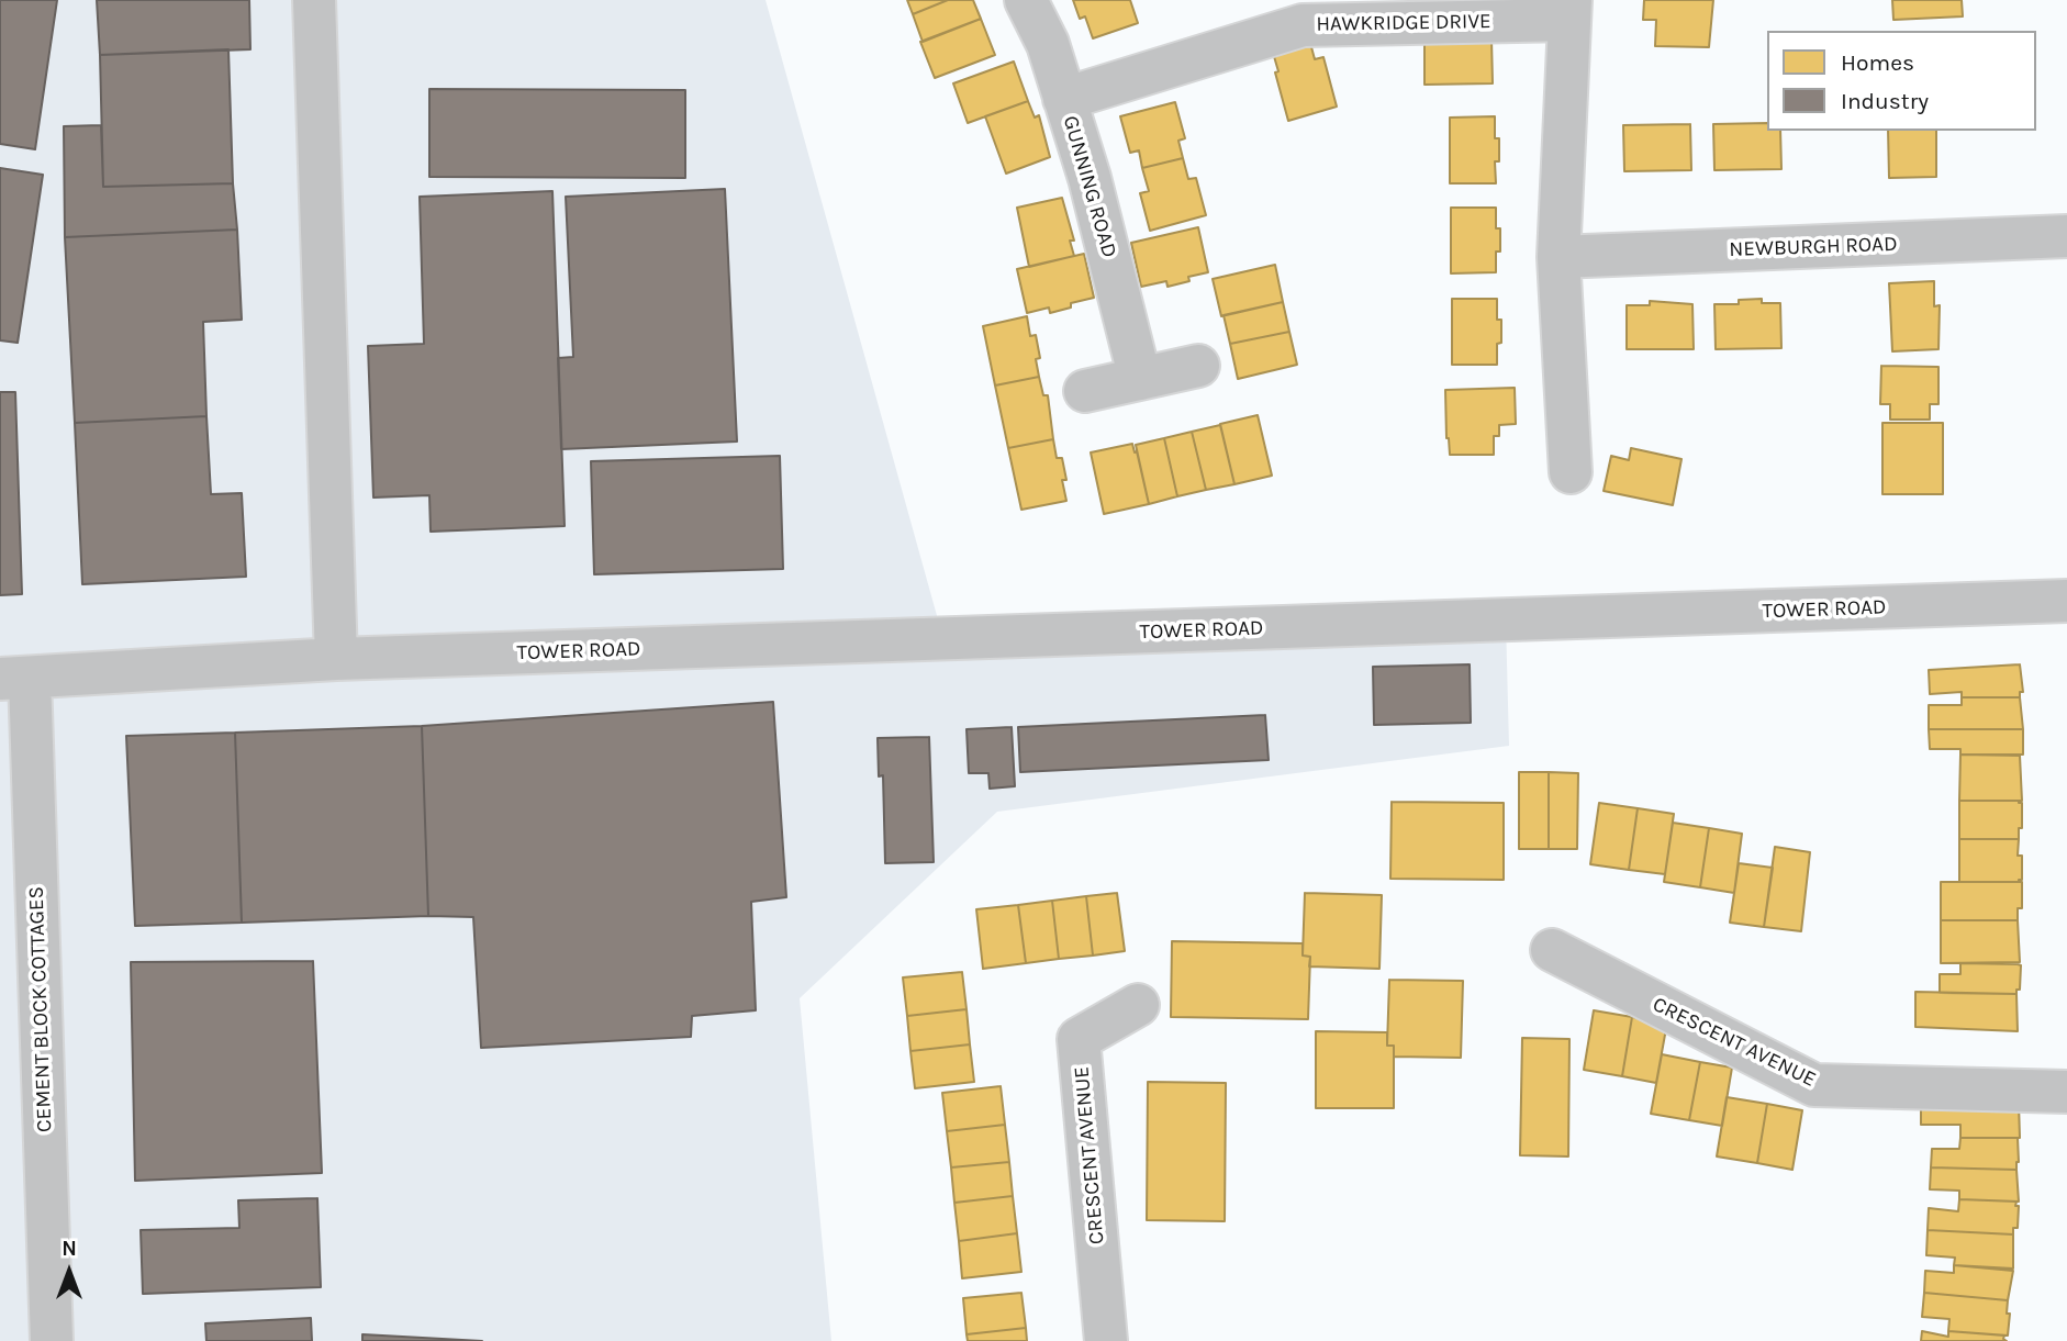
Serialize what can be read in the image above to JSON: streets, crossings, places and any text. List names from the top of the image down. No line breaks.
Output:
{"streets":{"street":["HAWKRIDGE DRIVE","GUNNING ROAD","NEWBURGH ROAD","TOWER ROAD","CEMENT BLOCK COTTAGES","CRESCENT AVENUE"]},"crossings":[["HAWKRIDGE DRIVE","GUNNING ROAD"],["TOWER ROAD","CEMENT BLOCK COTTAGES"]],"legend":["Homes","Industry"],"north":"top"}
